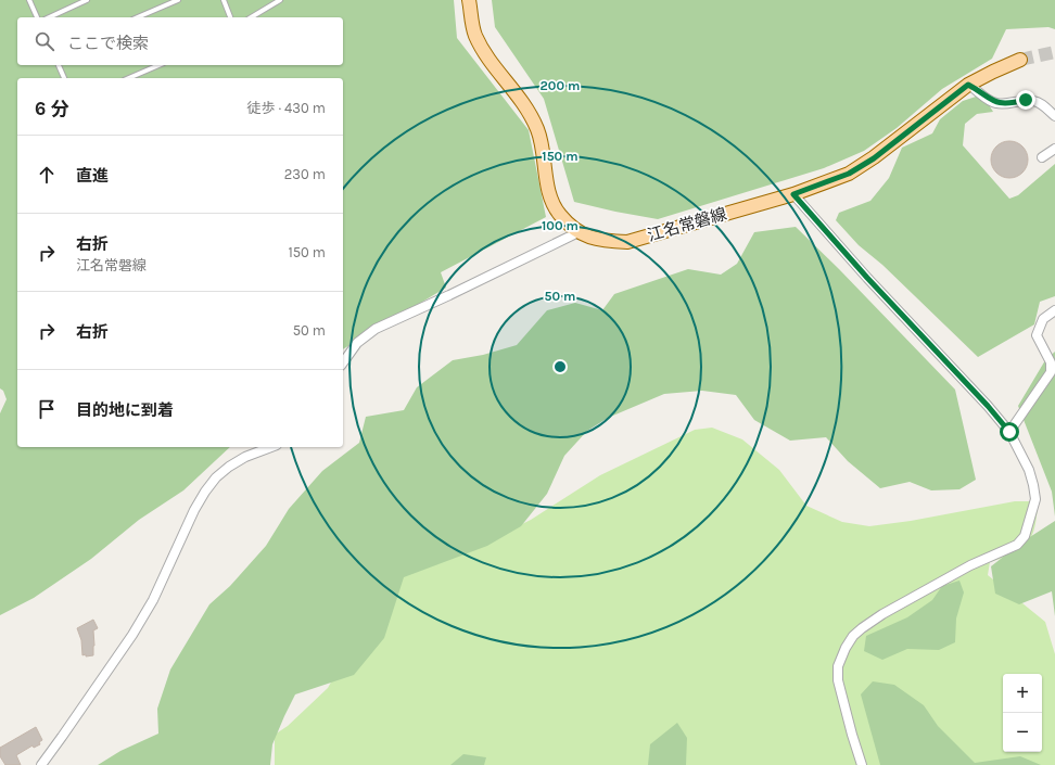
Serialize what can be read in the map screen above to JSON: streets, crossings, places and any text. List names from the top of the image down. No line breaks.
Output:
{"streets":{"main road":["江名常磐線"]},"page":{"search":"ここで検索","heading":["6 分","徒歩 · 430 m"],"list":[["直進","230 m"],["右折","江名常磐線","150 m"],["右折","50 m"],"目的地に到着"],"map_buttons":["+","−"]},"rings":["200 m","150 m","100 m","50 m"]}
